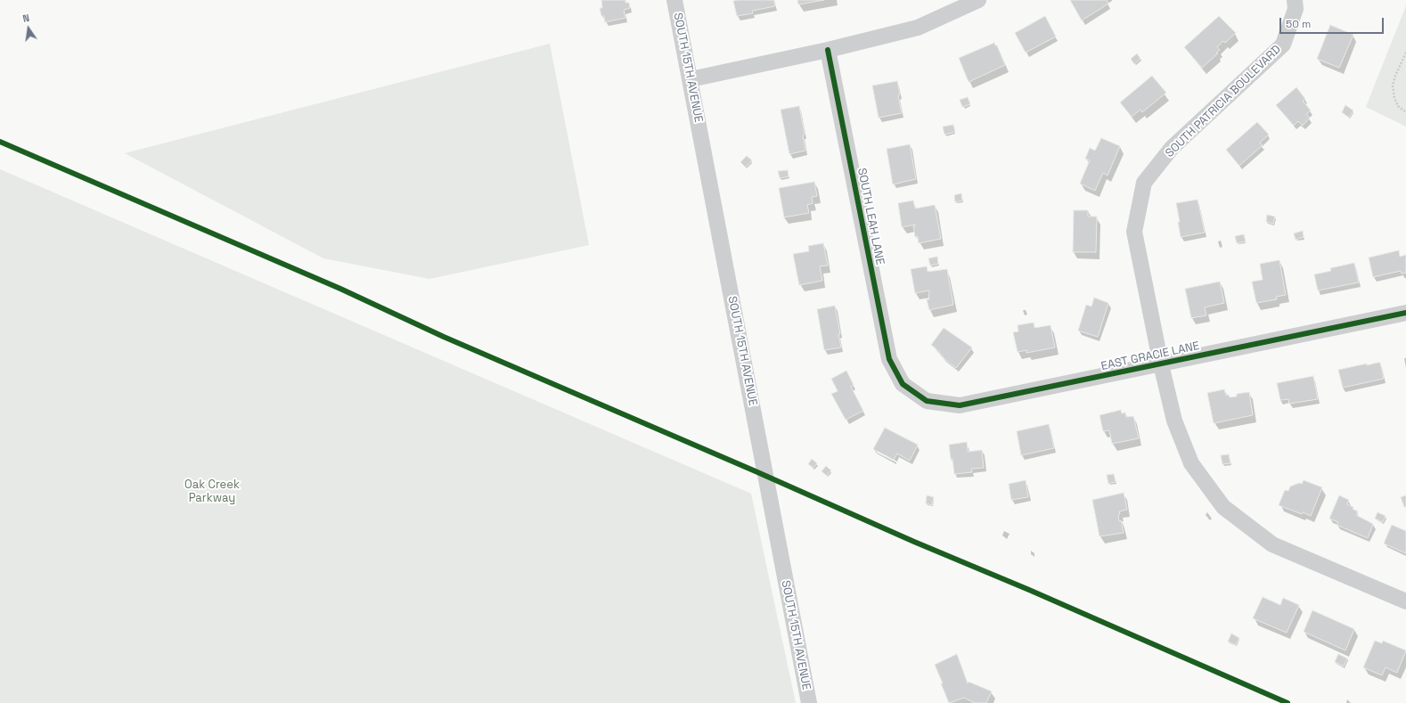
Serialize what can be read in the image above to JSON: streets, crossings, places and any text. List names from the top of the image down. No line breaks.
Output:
{"streets":{"street":["SOUTH 15TH AVENUE","SOUTH PATRICIA BOULEVARD","SOUTH LEAH LANE","EAST GRACIE LANE"]},"crossings":[["SOUTH PATRICIA BOULEVARD","EAST GRACIE LANE"],["SOUTH LEAH LANE","EAST GRACIE LANE"]],"parks":["Oak Creek Parkway"],"scale_bar":"50 m","north":"top"}
